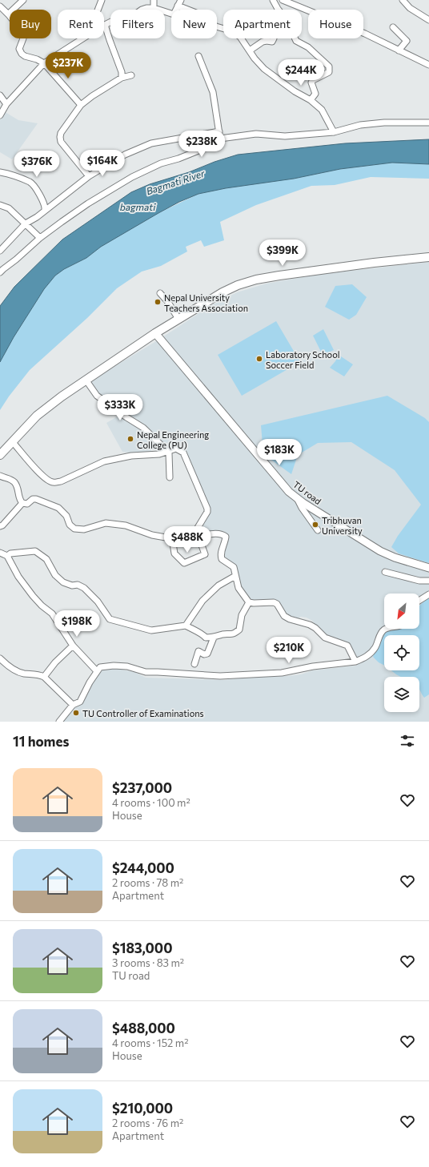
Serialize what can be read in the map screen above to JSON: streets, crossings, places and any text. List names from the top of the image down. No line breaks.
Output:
{"streets":{"street":["TU road"]},"water":["Bagmati River","bagmati"],"places":["Nepal University Teachers Association","Laboratory School Soccer Field","Nepal Engineering College (PU)","Tribhuvan University","TU Controller of Examinations"],"north":"bottom left","page":{"chip":["Buy","Rent","Filters","New","Apartment","House"],"price":["$237K","$244K","$238K","$164K","$376K","$399K","$333K","$183K","$488K","$198K","$210K"],"heading":"11 homes","list":[{"name":"$237,000","note":"4 rooms · 100 m² · House"},{"name":"$244,000","note":"2 rooms · 78 m² · Apartment"},{"name":"$183,000","note":"3 rooms · 83 m² · TU road"},{"name":"$488,000","note":"4 rooms · 152 m² · House"},{"name":"$210,000","note":"2 rooms · 76 m² · Apartment"}]}}
